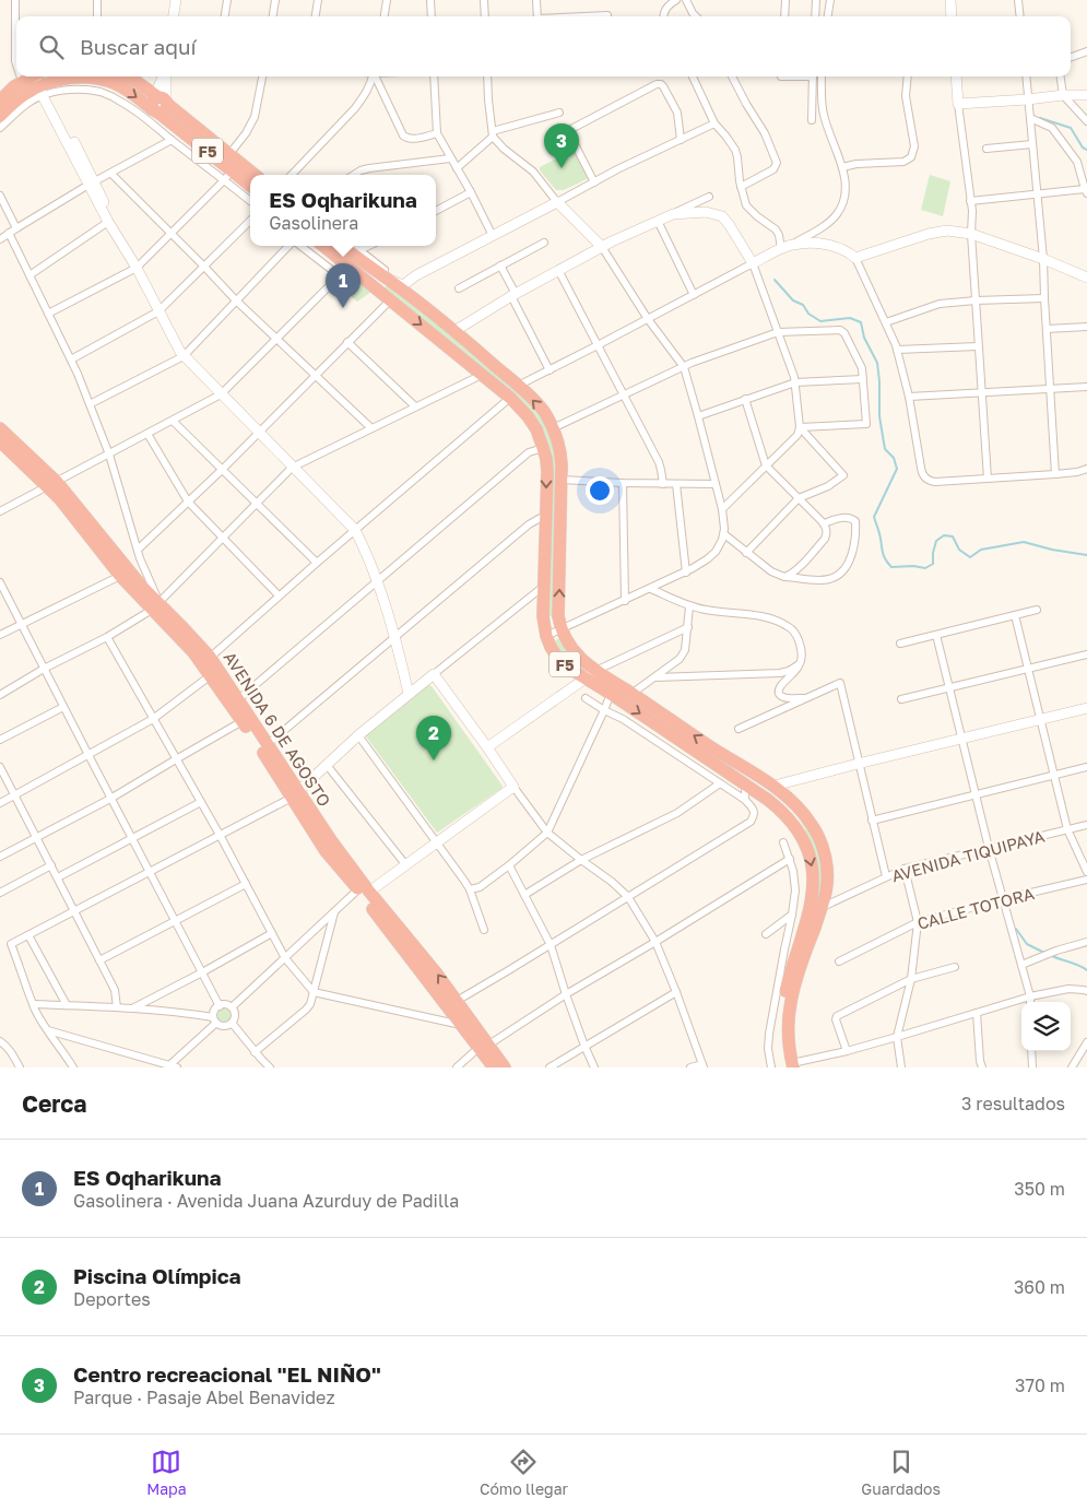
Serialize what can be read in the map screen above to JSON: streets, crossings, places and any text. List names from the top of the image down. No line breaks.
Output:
{"streets":{"highway":["F5","AVENIDA 6 DE AGOSTO"],"street":["AVENIDA TIQUIPAYA","CALLE TOTORA"]},"crossings":[["F5","AVENIDA TIQUIPAYA"]],"page":{"search":"Buscar aquí","pins":["3","1","2"],"popup":["ES Oqharikuna","Gasolinera"],"heading":["Cerca","3 resultados"],"list":[{"mark":"1","name":"ES Oqharikuna","note":"Gasolinera · Avenida Juana Azurduy de Padilla","value":"350 m"},{"mark":"2","name":"Piscina Olímpica","note":"Deportes","value":"360 m"},{"mark":"3","name":"Centro recreacional \"EL NIÑO\"","note":"Parque · Pasaje Abel Benavidez","value":"370 m"}],"nav":["Mapa","Cómo llegar","Guardados"]}}
